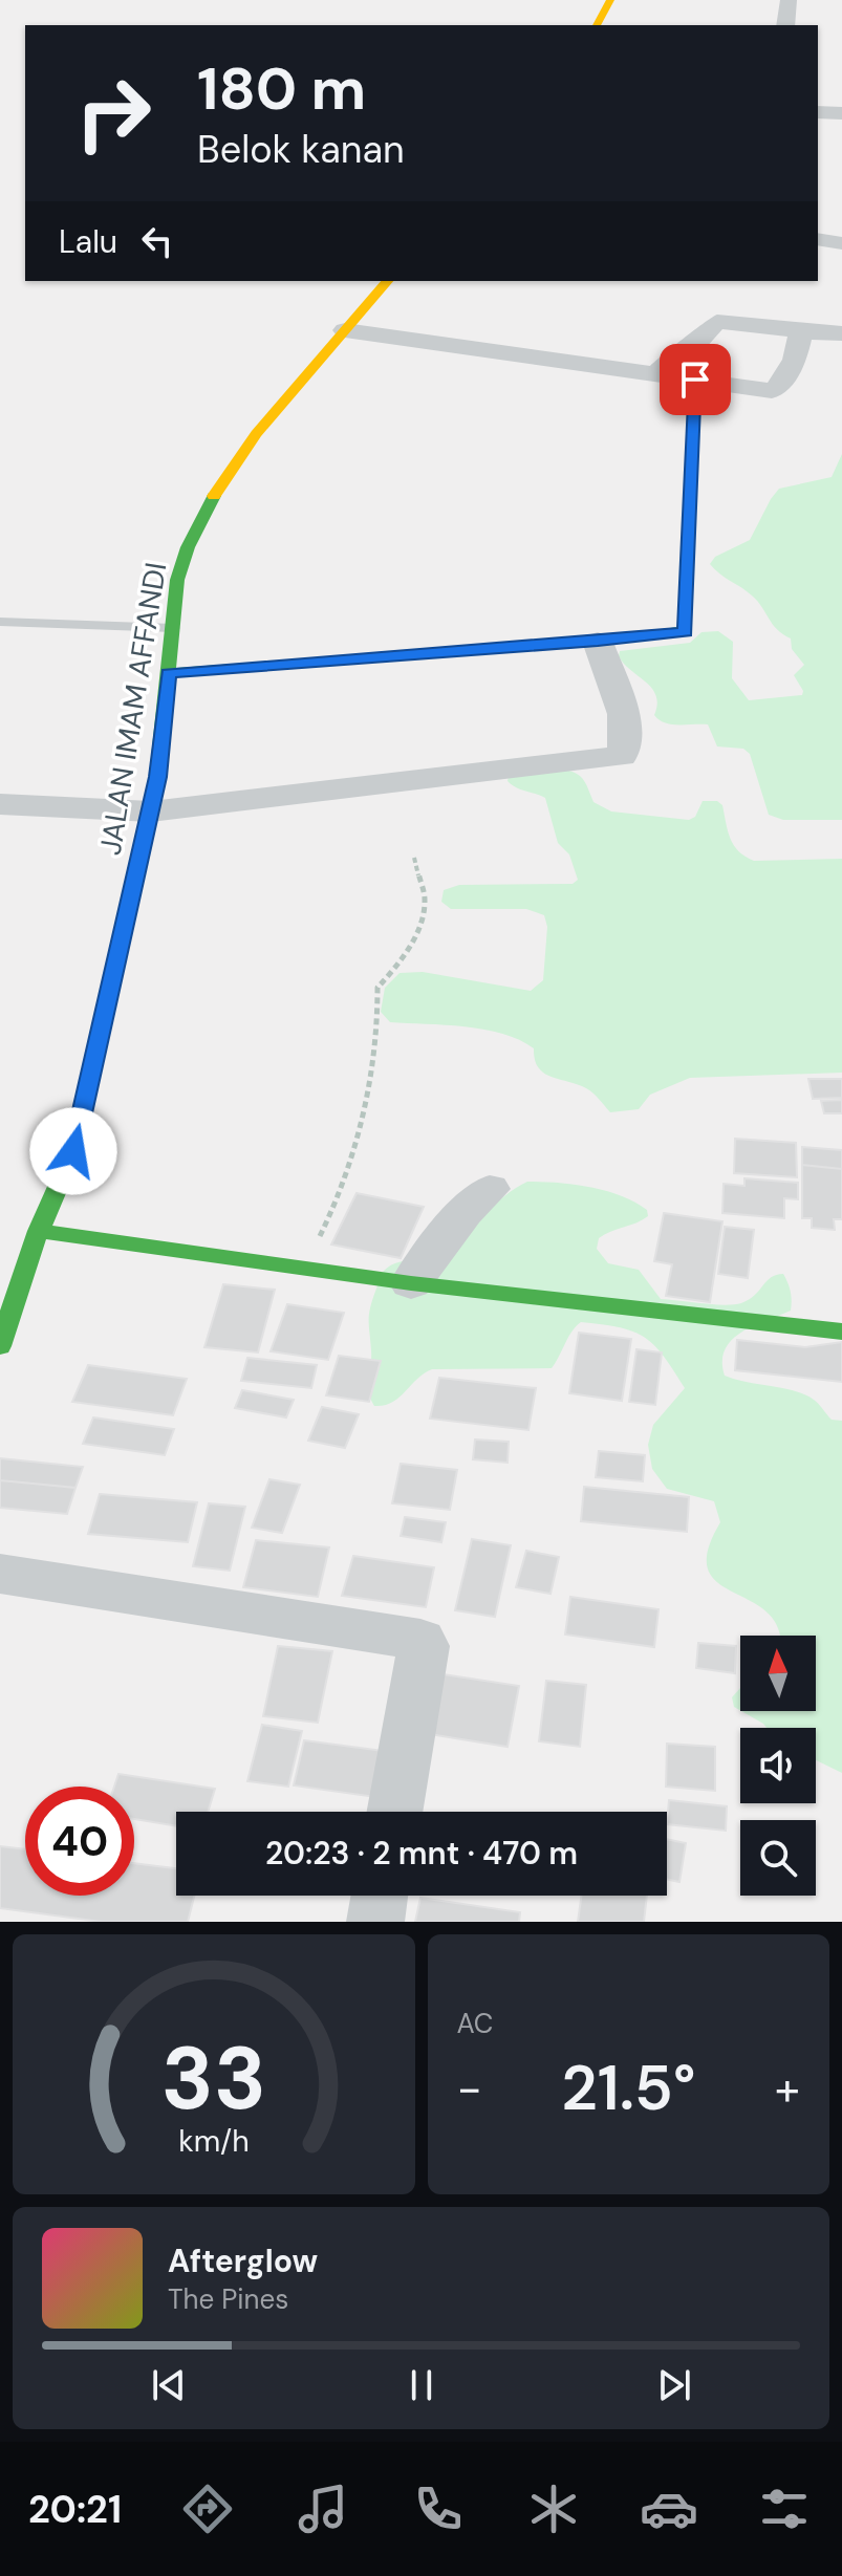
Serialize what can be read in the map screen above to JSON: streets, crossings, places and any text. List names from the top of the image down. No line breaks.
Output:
{"streets":{"street":["JALAN IMAM AFFANDI"]},"north":"top","page":{"turn":["180 m","Belok kanan"],"then":"Lalu","limit":"40","trip":"20:23 · 2 mnt · 470 m","tile":"AC","heat":["−","21.5°","+"],"song":["Afterglow","The Pines"],"tabs":"20:21","gauge":["33","km/h"]}}
